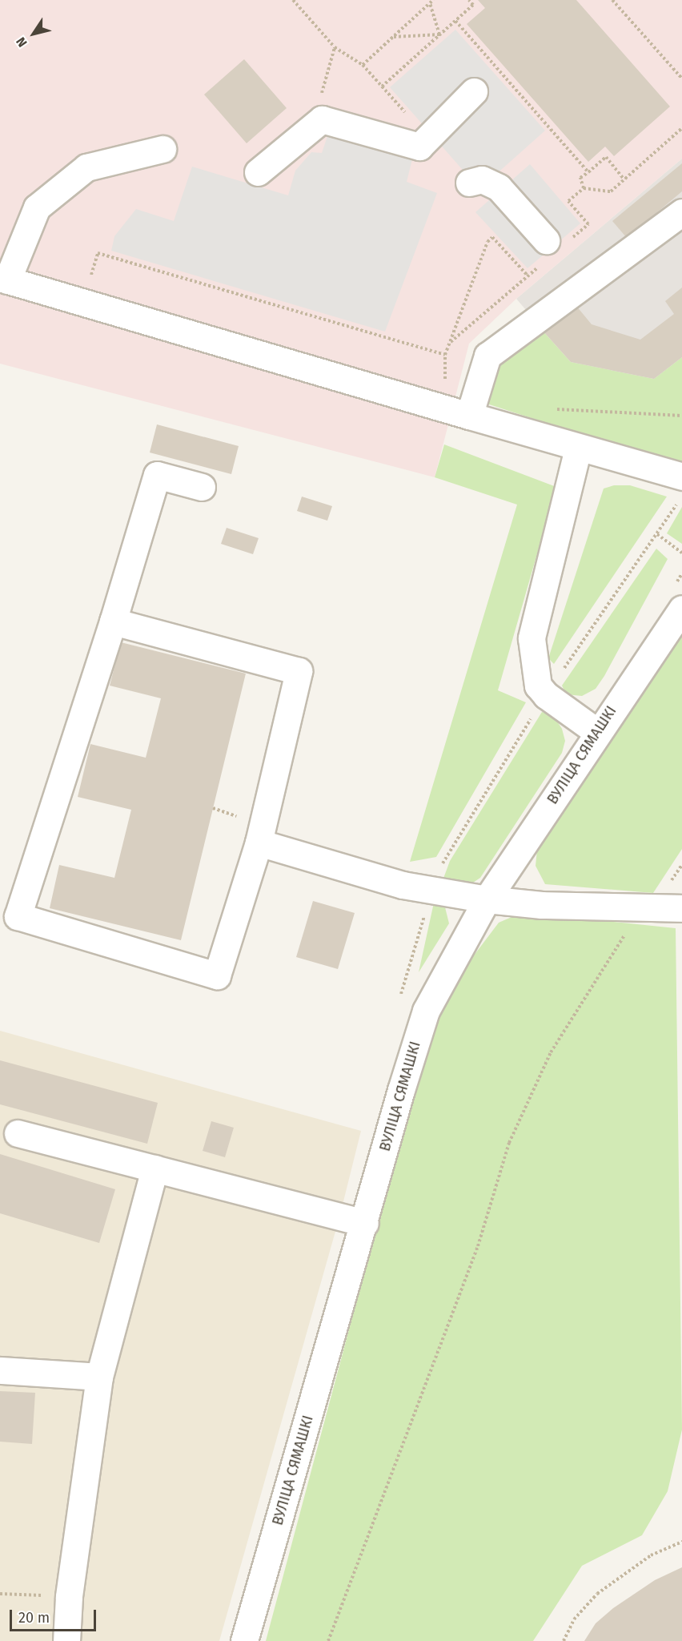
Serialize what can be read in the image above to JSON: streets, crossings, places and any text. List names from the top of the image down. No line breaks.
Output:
{"streets":{"street":["ВУЛІЦА СЯМАШКІ"]},"scale_bar":"20 m","north":"bottom left"}
